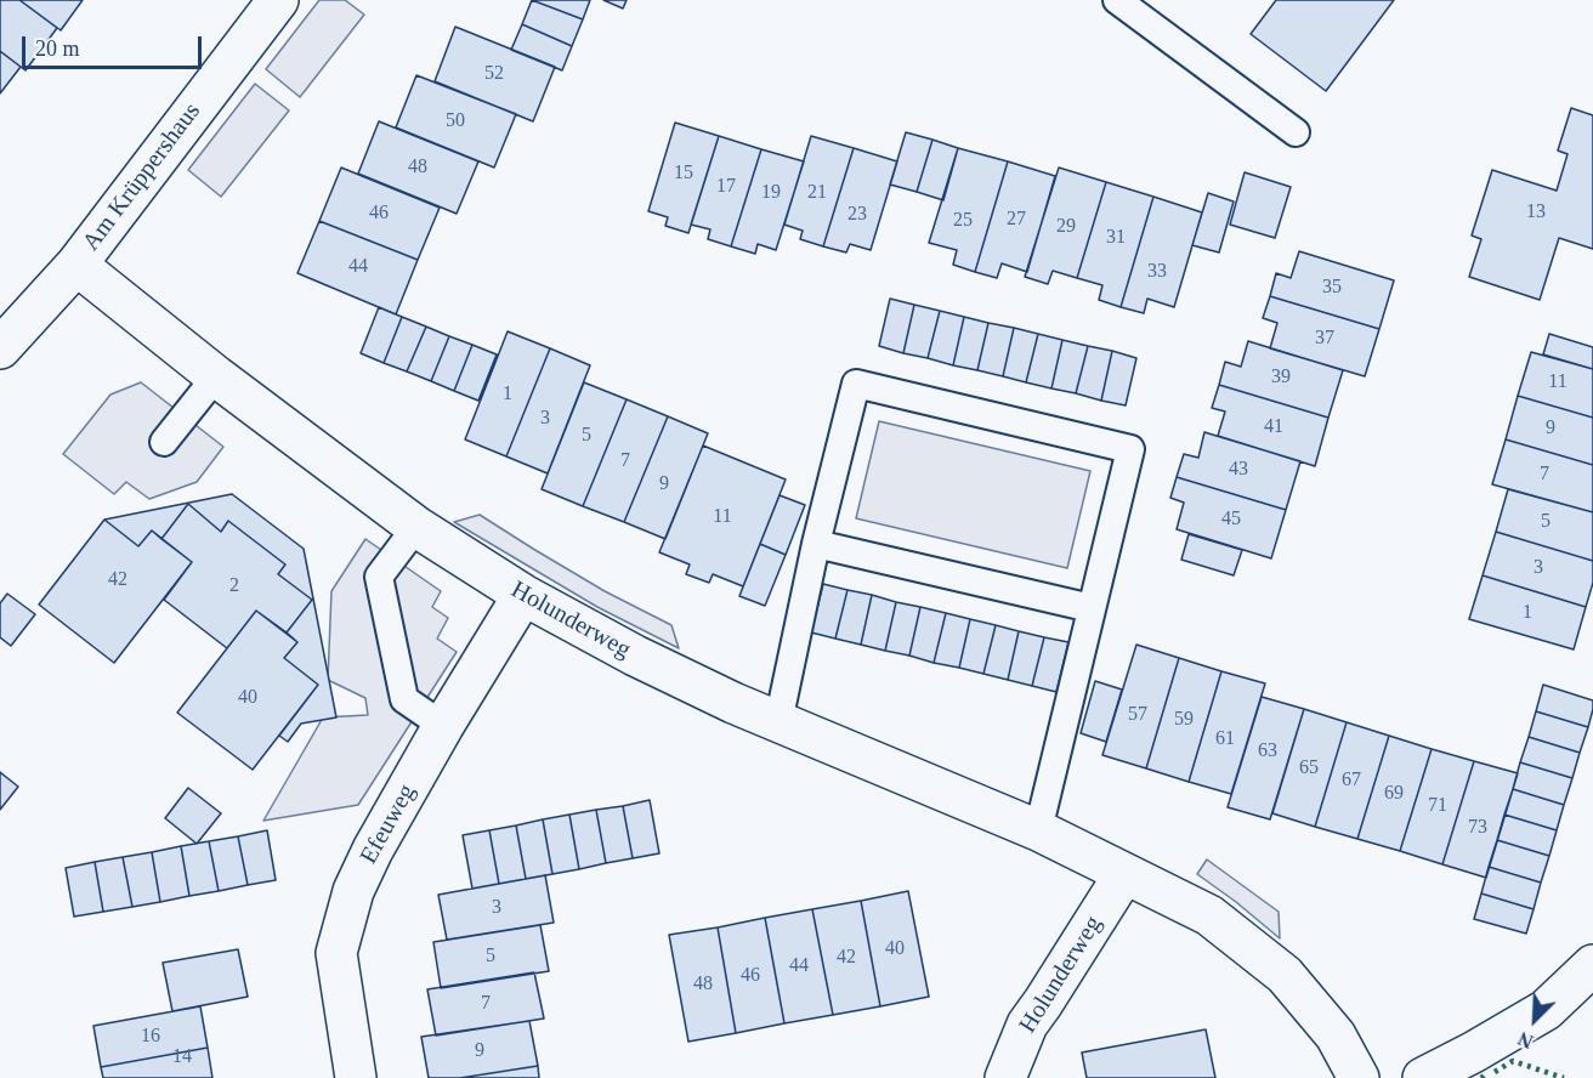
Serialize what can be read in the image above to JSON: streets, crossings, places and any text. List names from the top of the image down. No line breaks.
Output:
{"streets":{"street":["Am Krüppershaus","Holunderweg","Efeuweg"]},"crossings":[["Am Krüppershaus","Holunderweg"],["Holunderweg","Efeuweg"]],"house_numbers":["52","50","48","15","17","19","21","13","46","23","27","25","29","31","44","33","35","37","39","11","1","3","41","9","5","7","43","7","9","11","45","5","3","42","2","1","40","57","59","61","63","65","67","69","71","73","3","40","5","42","44","46","48","7","16","9","14"],"scale_bar":"20 m","north":"bottom left"}
